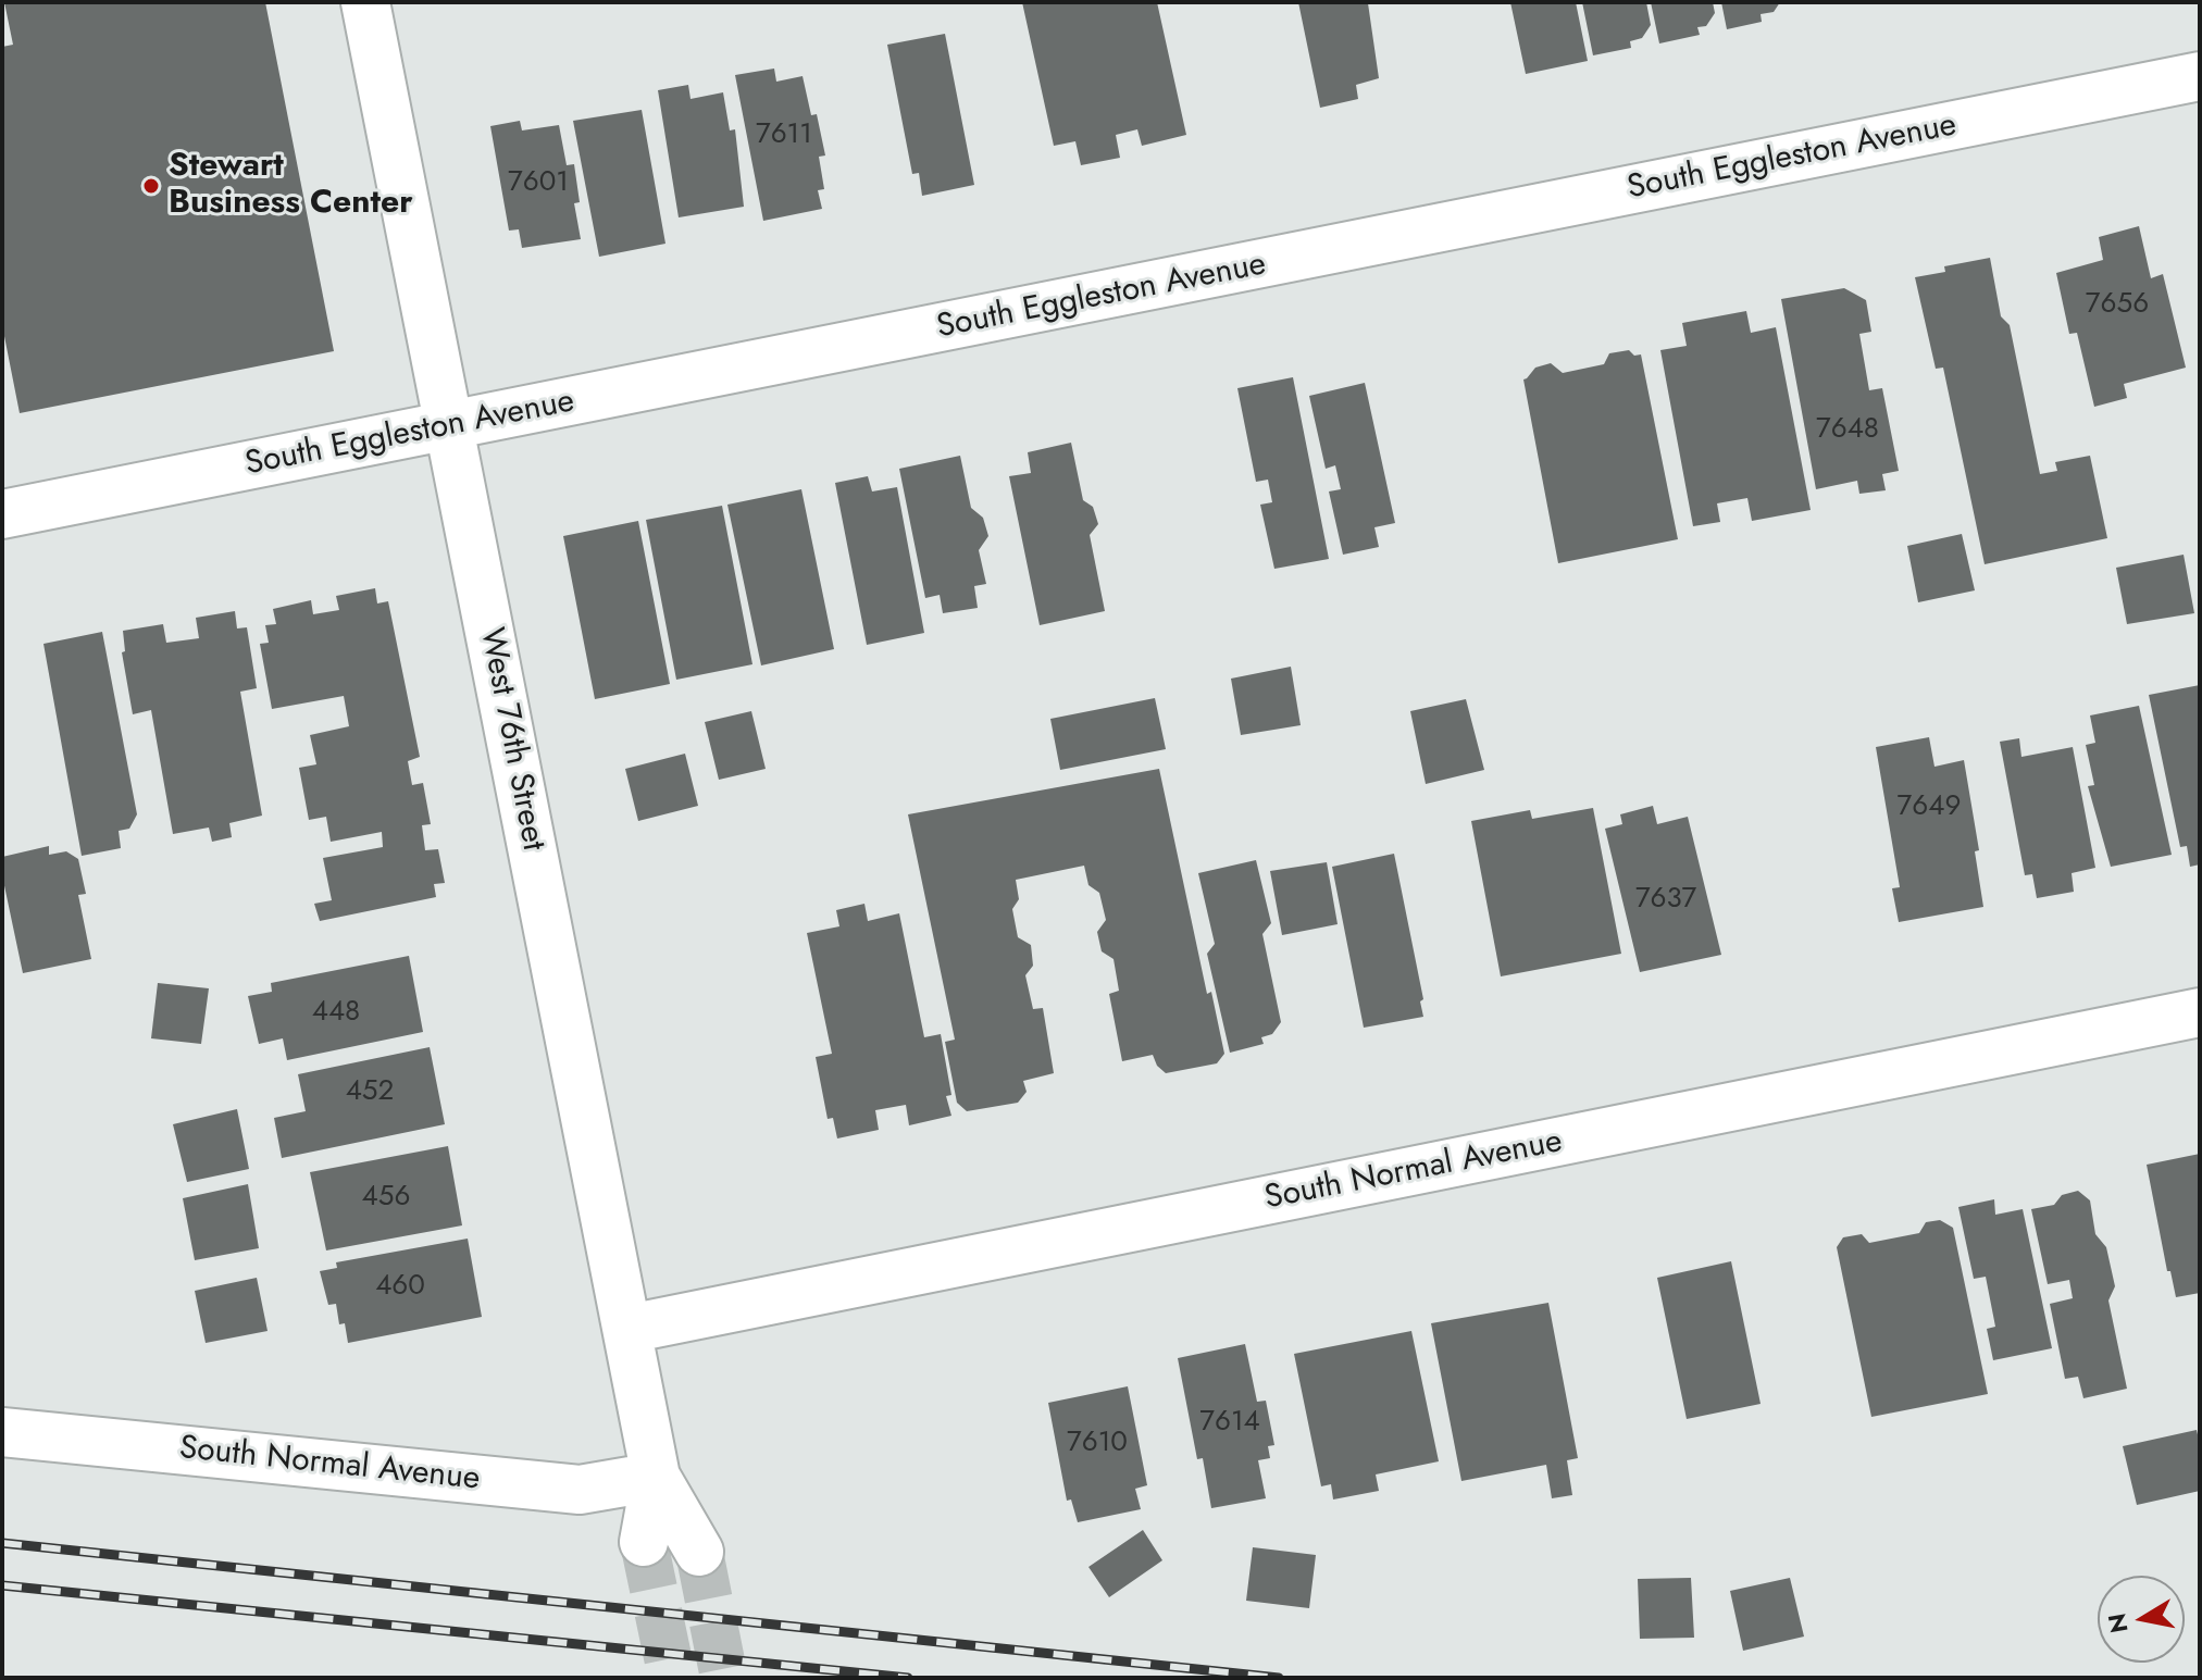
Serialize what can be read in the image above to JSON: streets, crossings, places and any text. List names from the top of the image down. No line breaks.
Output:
{"streets":{"street":["South Eggleston Avenue","West 76th Street","South Normal Avenue"]},"crossings":[["South Eggleston Avenue","West 76th Street"],["West 76th Street","South Normal Avenue"]],"places":["Stewart Business Center"],"house_numbers":["7611","7601","7656","7648","7649","7637","448","452","456","460","7614","7610"],"north":"left"}
